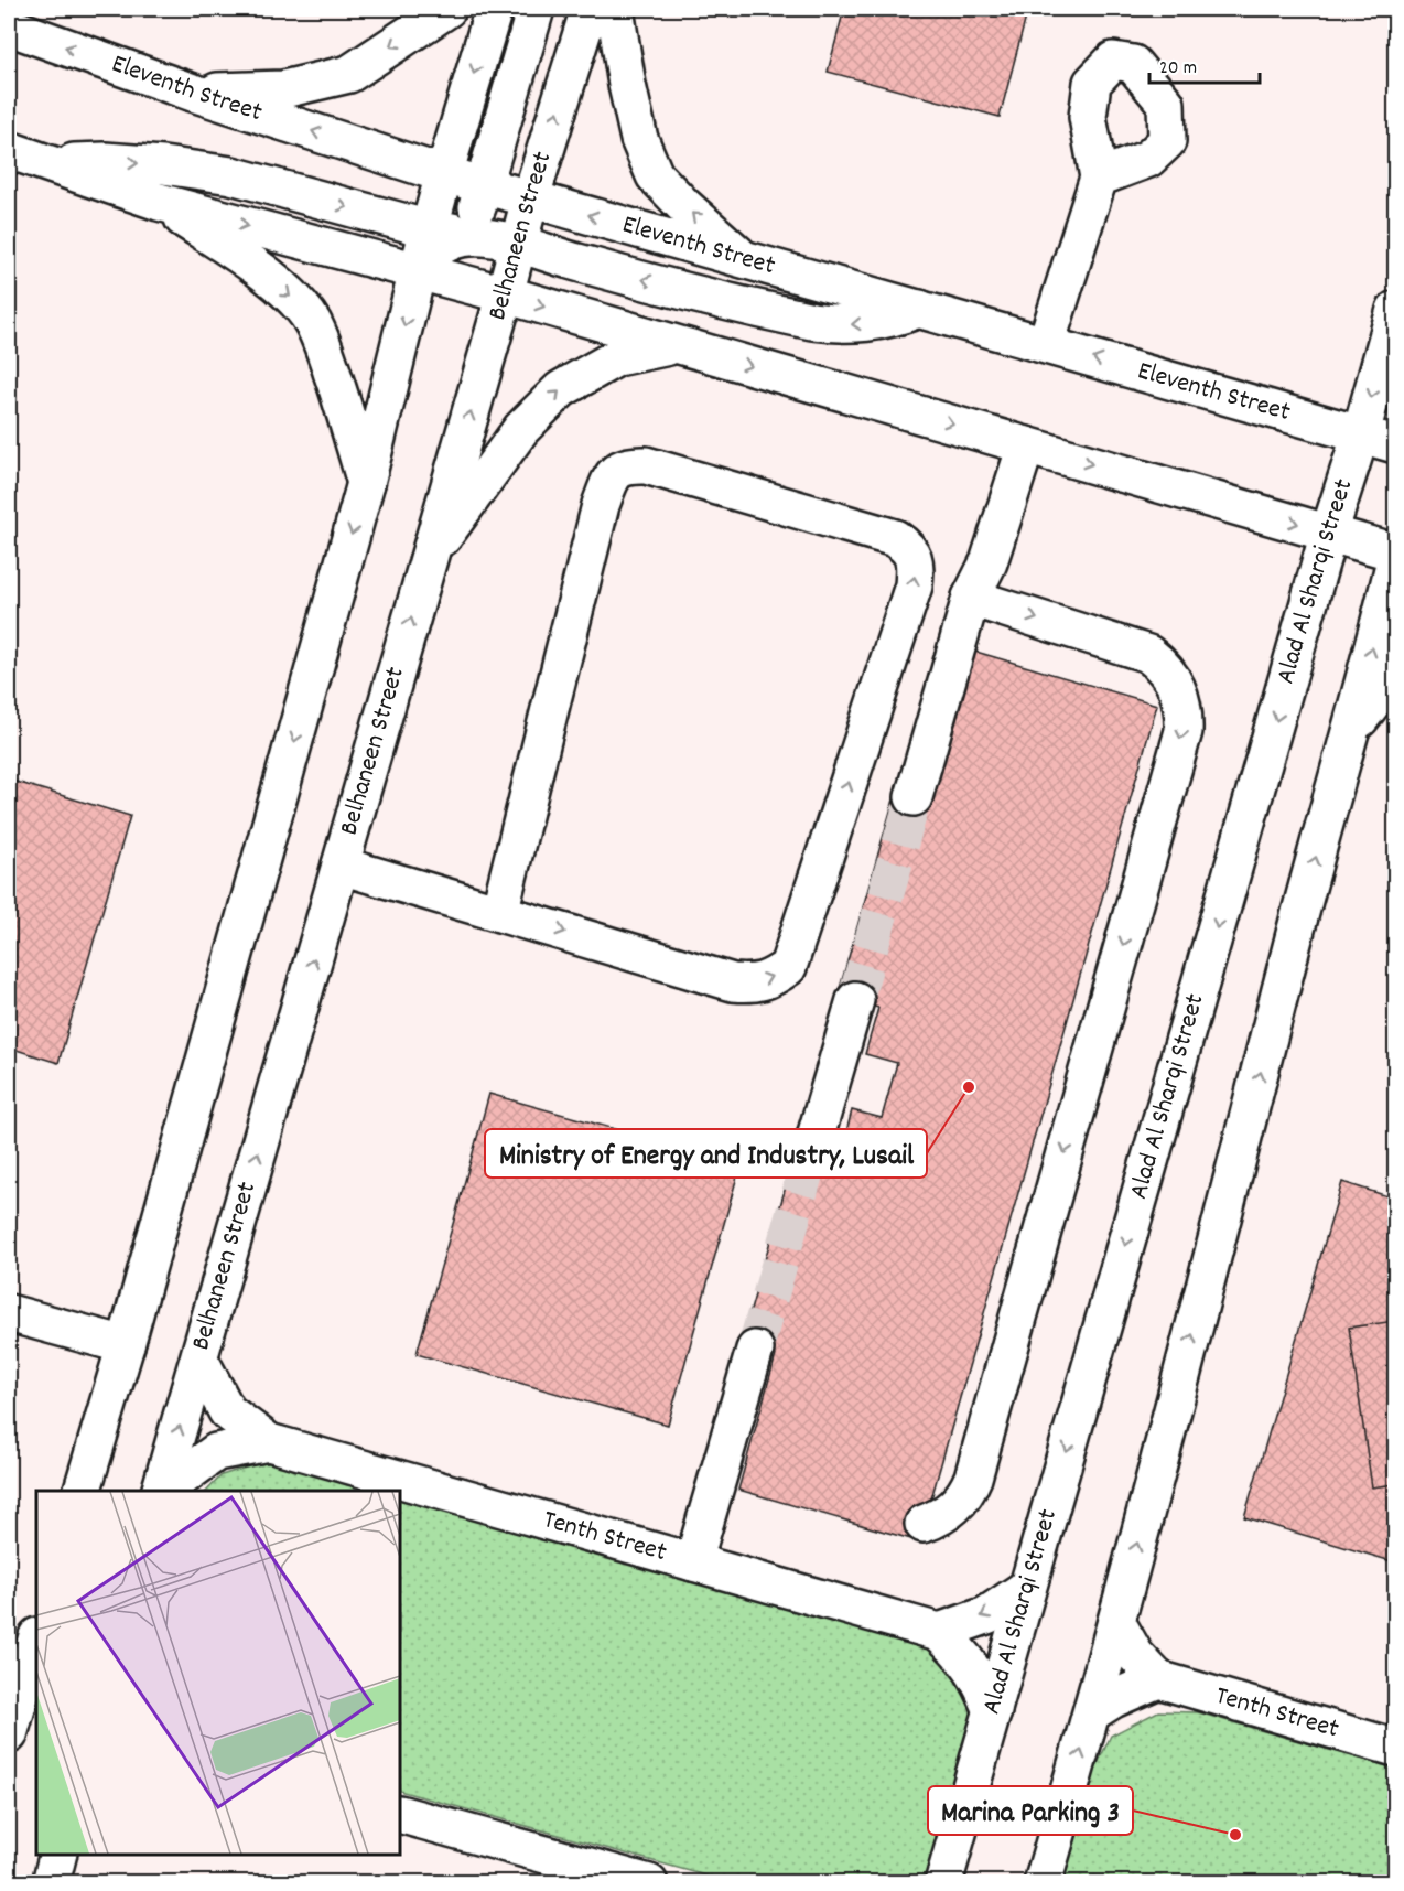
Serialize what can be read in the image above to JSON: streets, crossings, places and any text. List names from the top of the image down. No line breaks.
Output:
{"streets":{"street":["Eleventh Street","Belhaneen Street","Alad Al Sharqi Street","Tenth Street"]},"crossings":[["Eleventh Street","Belhaneen Street"],["Eleventh Street","Alad Al Sharqi Street"],["Belhaneen Street","Tenth Street"]],"places":["Ministry of Energy and Industry, Lusail","Marina Parking 3"],"scale_bar":"20 m"}
